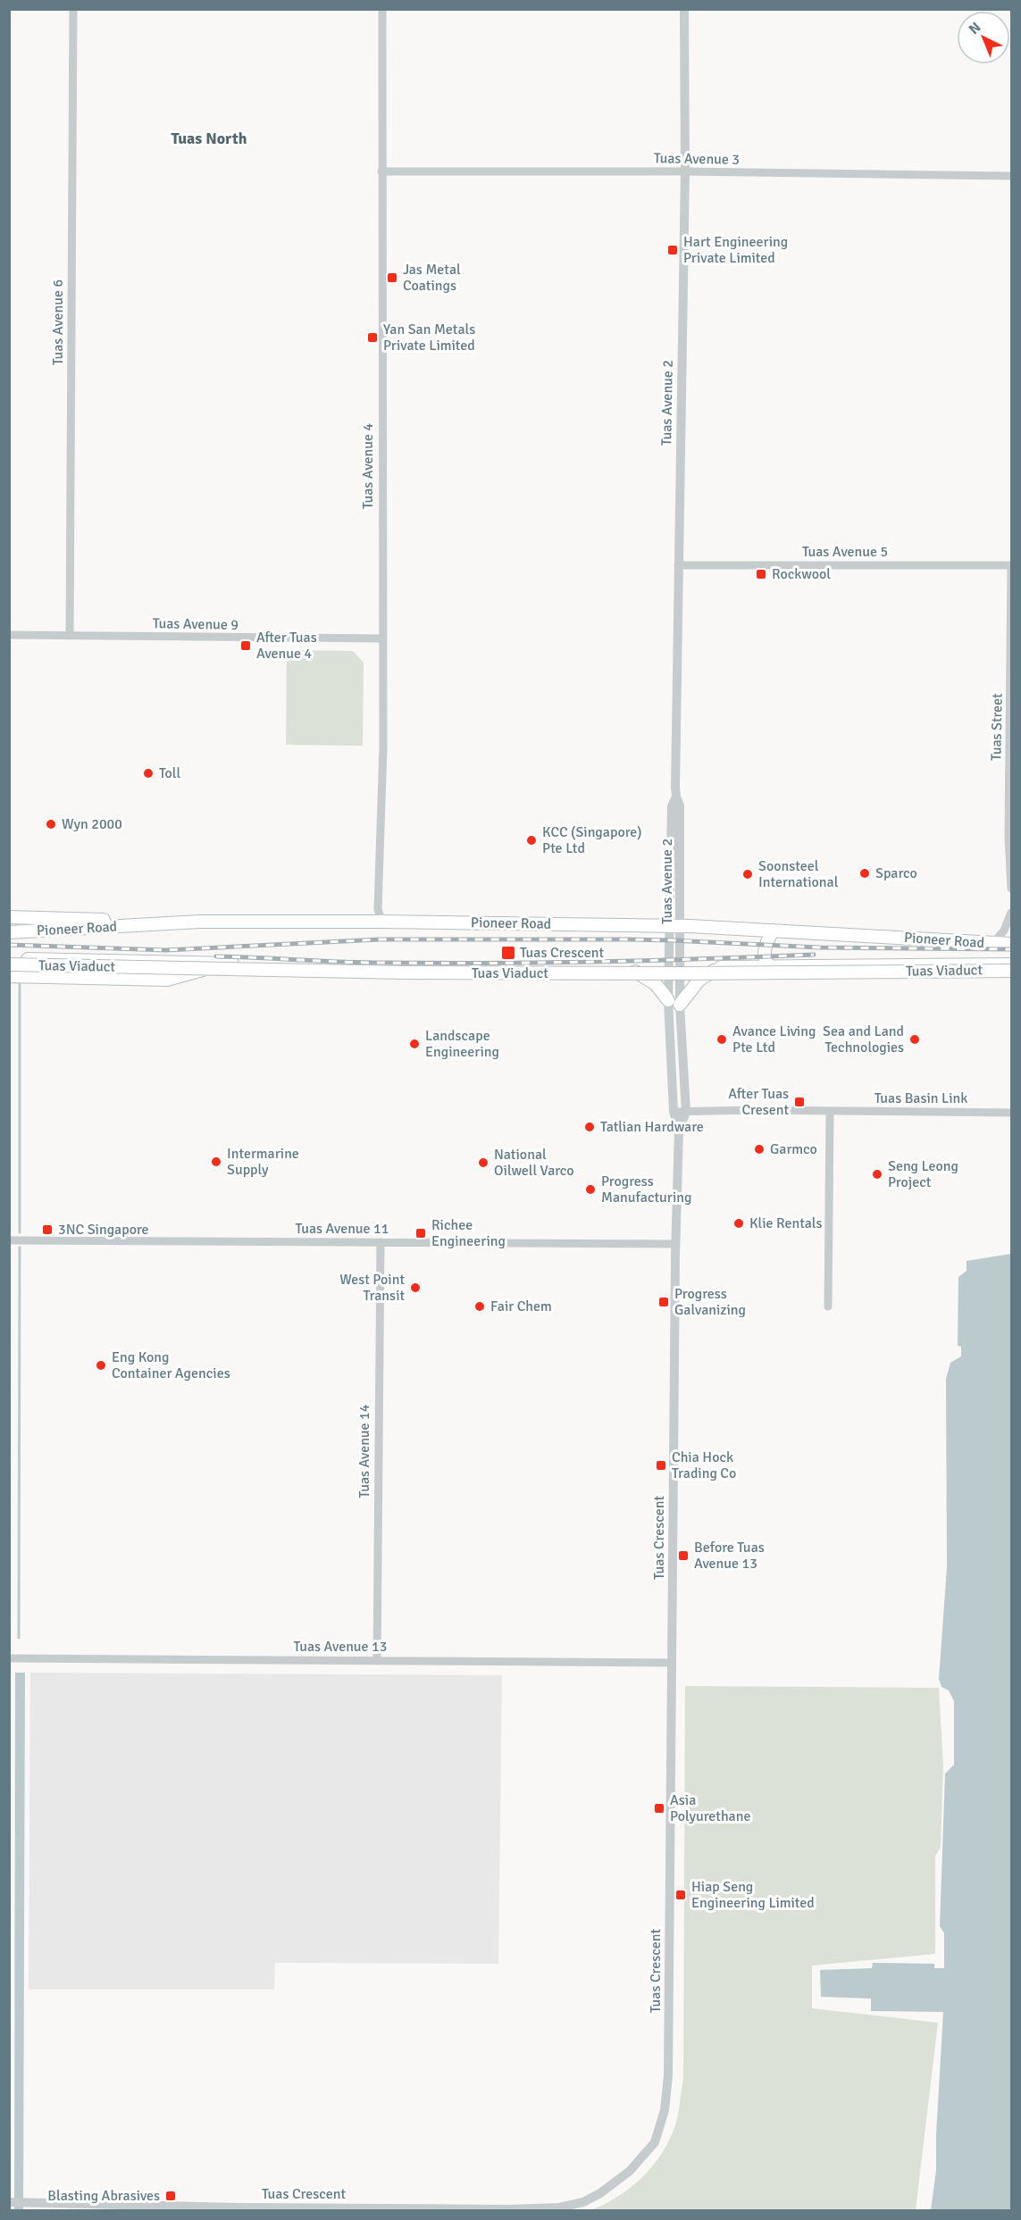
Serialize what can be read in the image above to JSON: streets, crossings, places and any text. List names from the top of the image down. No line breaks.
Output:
{"streets":{"main road":["Pioneer Road","Tuas Viaduct"],"street":["Tuas Avenue 3","Tuas Avenue 6","Tuas Avenue 2","Tuas Avenue 4","Tuas Avenue 5","Tuas Avenue 9","Tuas Street","Tuas Basin Link","Tuas Avenue 11","Tuas Avenue 14","Tuas Crescent","Tuas Avenue 13"]},"crossings":[["Tuas Avenue 3","Tuas Avenue 2"],["Tuas Avenue 3","Tuas Avenue 4"],["Tuas Avenue 6","Tuas Avenue 9"],["Tuas Avenue 2","Tuas Avenue 5"],["Tuas Avenue 2","Pioneer Road"],["Tuas Avenue 2","Tuas Crescent"],["Tuas Avenue 4","Tuas Avenue 9"],["Tuas Avenue 4","Pioneer Road"],["Tuas Avenue 5","Tuas Street"],["Pioneer Road","Tuas Crescent"],["Tuas Basin Link","Tuas Crescent"],["Tuas Avenue 11","Tuas Avenue 14"],["Tuas Avenue 11","Tuas Crescent"],["Tuas Avenue 14","Tuas Avenue 13"],["Tuas Crescent","Tuas Avenue 13"]],"districts":["Tuas North"],"places":{"transit":["Hart Engineering Private Limited","Jas Metal Coatings","Yan San Metals Private Limited","Rockwool","After Tuas Avenue 4","Tuas Crescent","After Tuas Cresent","3NC Singapore","Richee Engineering","Progress Galvanizing","Chia Hock Trading Co","Before Tuas Avenue 13","Asia Polyurethane","Hiap Seng Engineering Limited","Blasting Abrasives"],"other":["Toll","Wyn 2000","KCC (Singapore) Pte Ltd","Sparco","Soonsteel International","Avance Living Pte Ltd","Sea and Land Technologies","Landscape Engineering","Tatlian Hardware","Garmco","Intermarine Supply","National Oilwell Varco","Seng Leong Project","Progress Manufacturing","Klie Rentals","West Point Transit","Fair Chem","Eng Kong Container Agencies"]},"north":"top left"}
